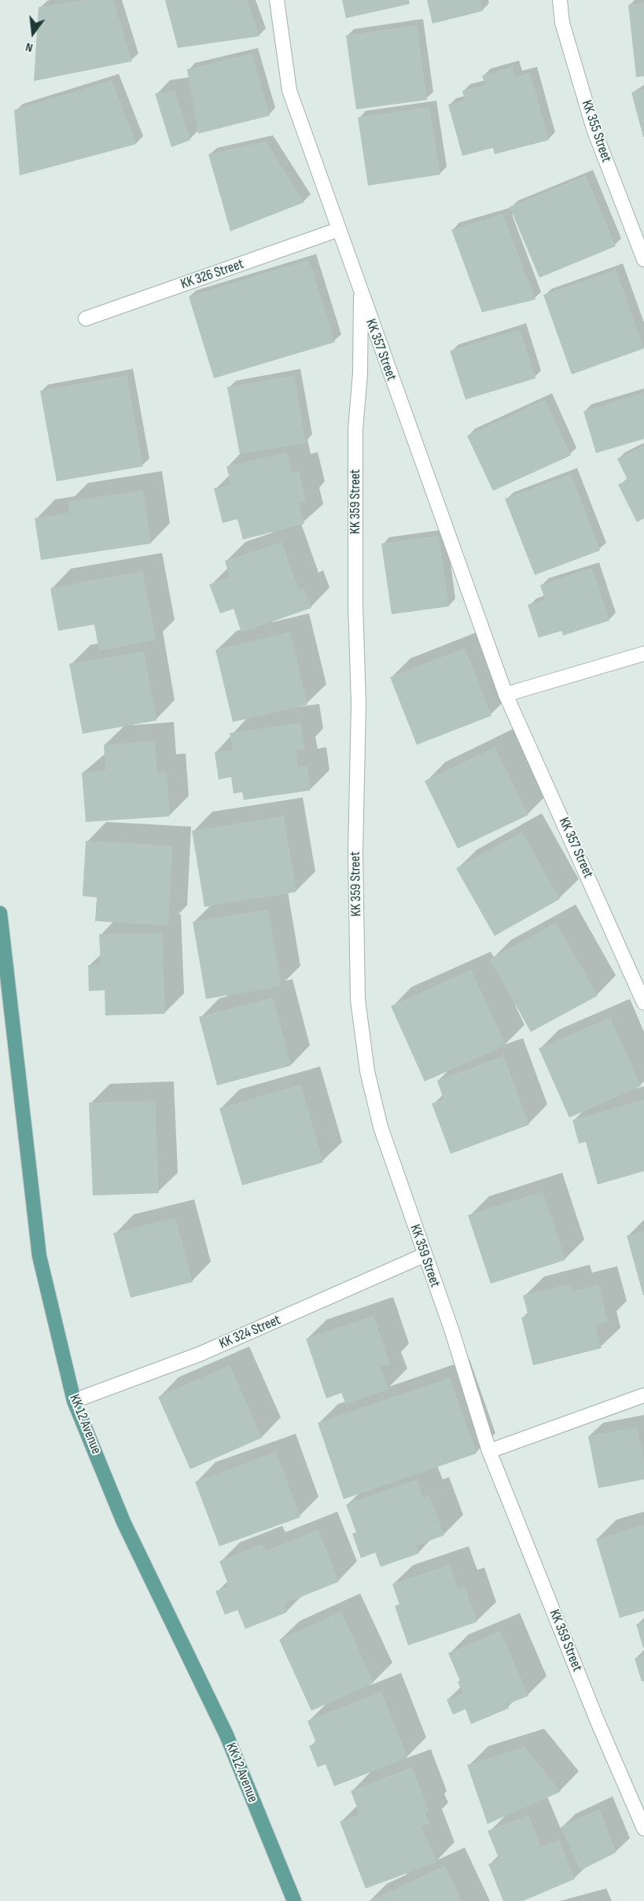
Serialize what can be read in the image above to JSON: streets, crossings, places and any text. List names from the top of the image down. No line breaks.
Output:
{"streets":{"main road":["KK 12 Avenue"],"street":["KK 355 Street","KK 326 Street","KK 357 Street","KK 359 Street","KK 324 Street"]},"crossings":[["KK 326 Street","KK 357 Street"],["KK 357 Street","KK 359 Street"],["KK 359 Street","KK 324 Street"],["KK 324 Street","KK 12 Avenue"]],"north":"bottom"}
